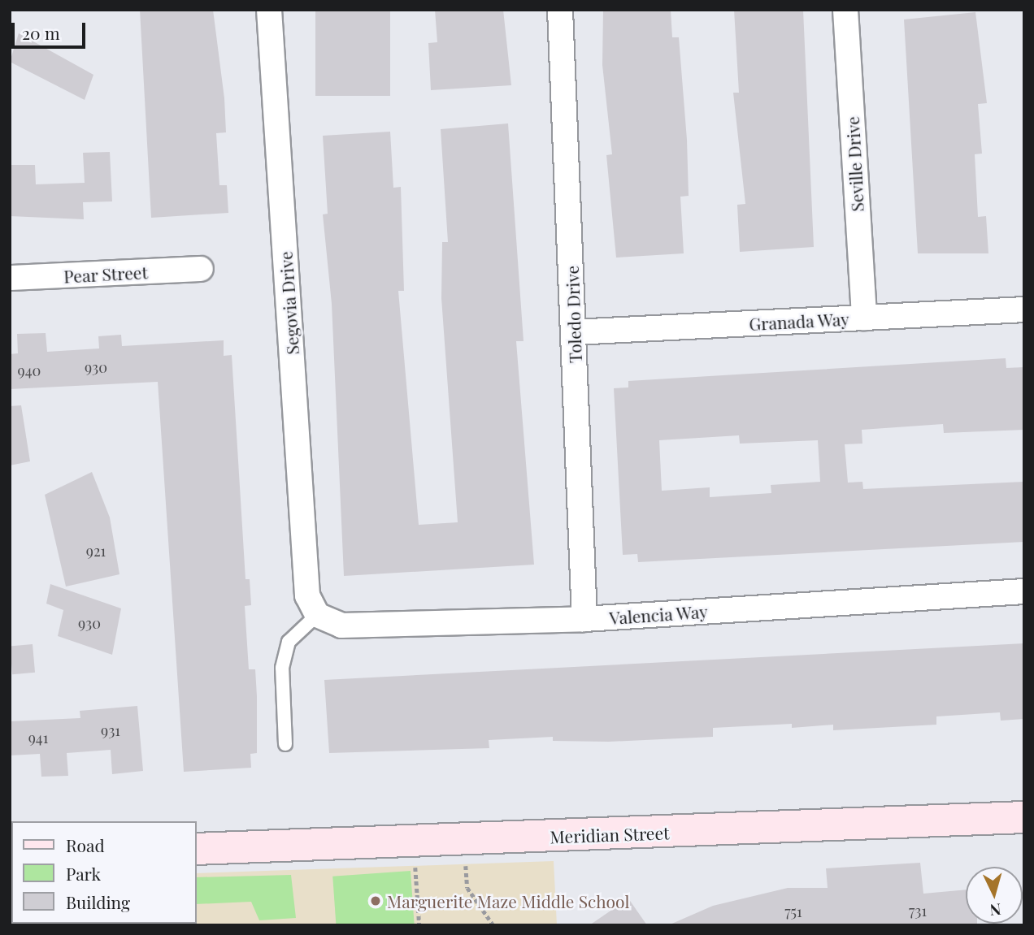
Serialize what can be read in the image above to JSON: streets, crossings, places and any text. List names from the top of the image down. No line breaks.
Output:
{"streets":{"street":["Seville Drive","Pear Street","Segovia Drive","Toledo Drive","Granada Way","Valencia Way","Meridian Street"]},"crossings":[["Seville Drive","Granada Way"],["Segovia Drive","Valencia Way"],["Toledo Drive","Granada Way"],["Toledo Drive","Valencia Way"]],"places":["Marguerite Maze Middle School"],"house_numbers":["930","940","921","930","931","941","731","751"],"legend":["Road","Park","Building"],"scale_bar":"20 m","north":"bottom"}
